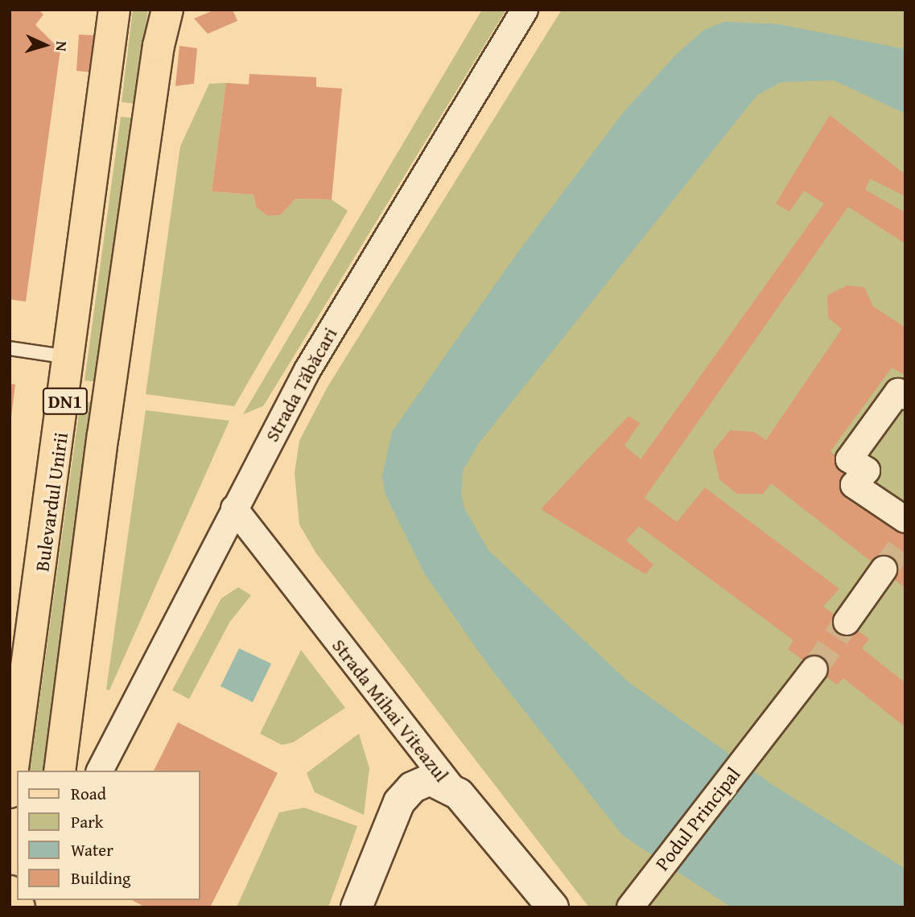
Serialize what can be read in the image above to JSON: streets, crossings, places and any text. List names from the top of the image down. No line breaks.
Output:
{"streets":{"main road":["DN1","Bulevardul Unirii","Strada Mihai Viteazul"],"street":["Strada Tăbăcari","Podul Principal"]},"crossings":[["Strada Tăbăcari","Strada Mihai Viteazul"]],"legend":["Road","Park","Water","Building"],"north":"right"}
